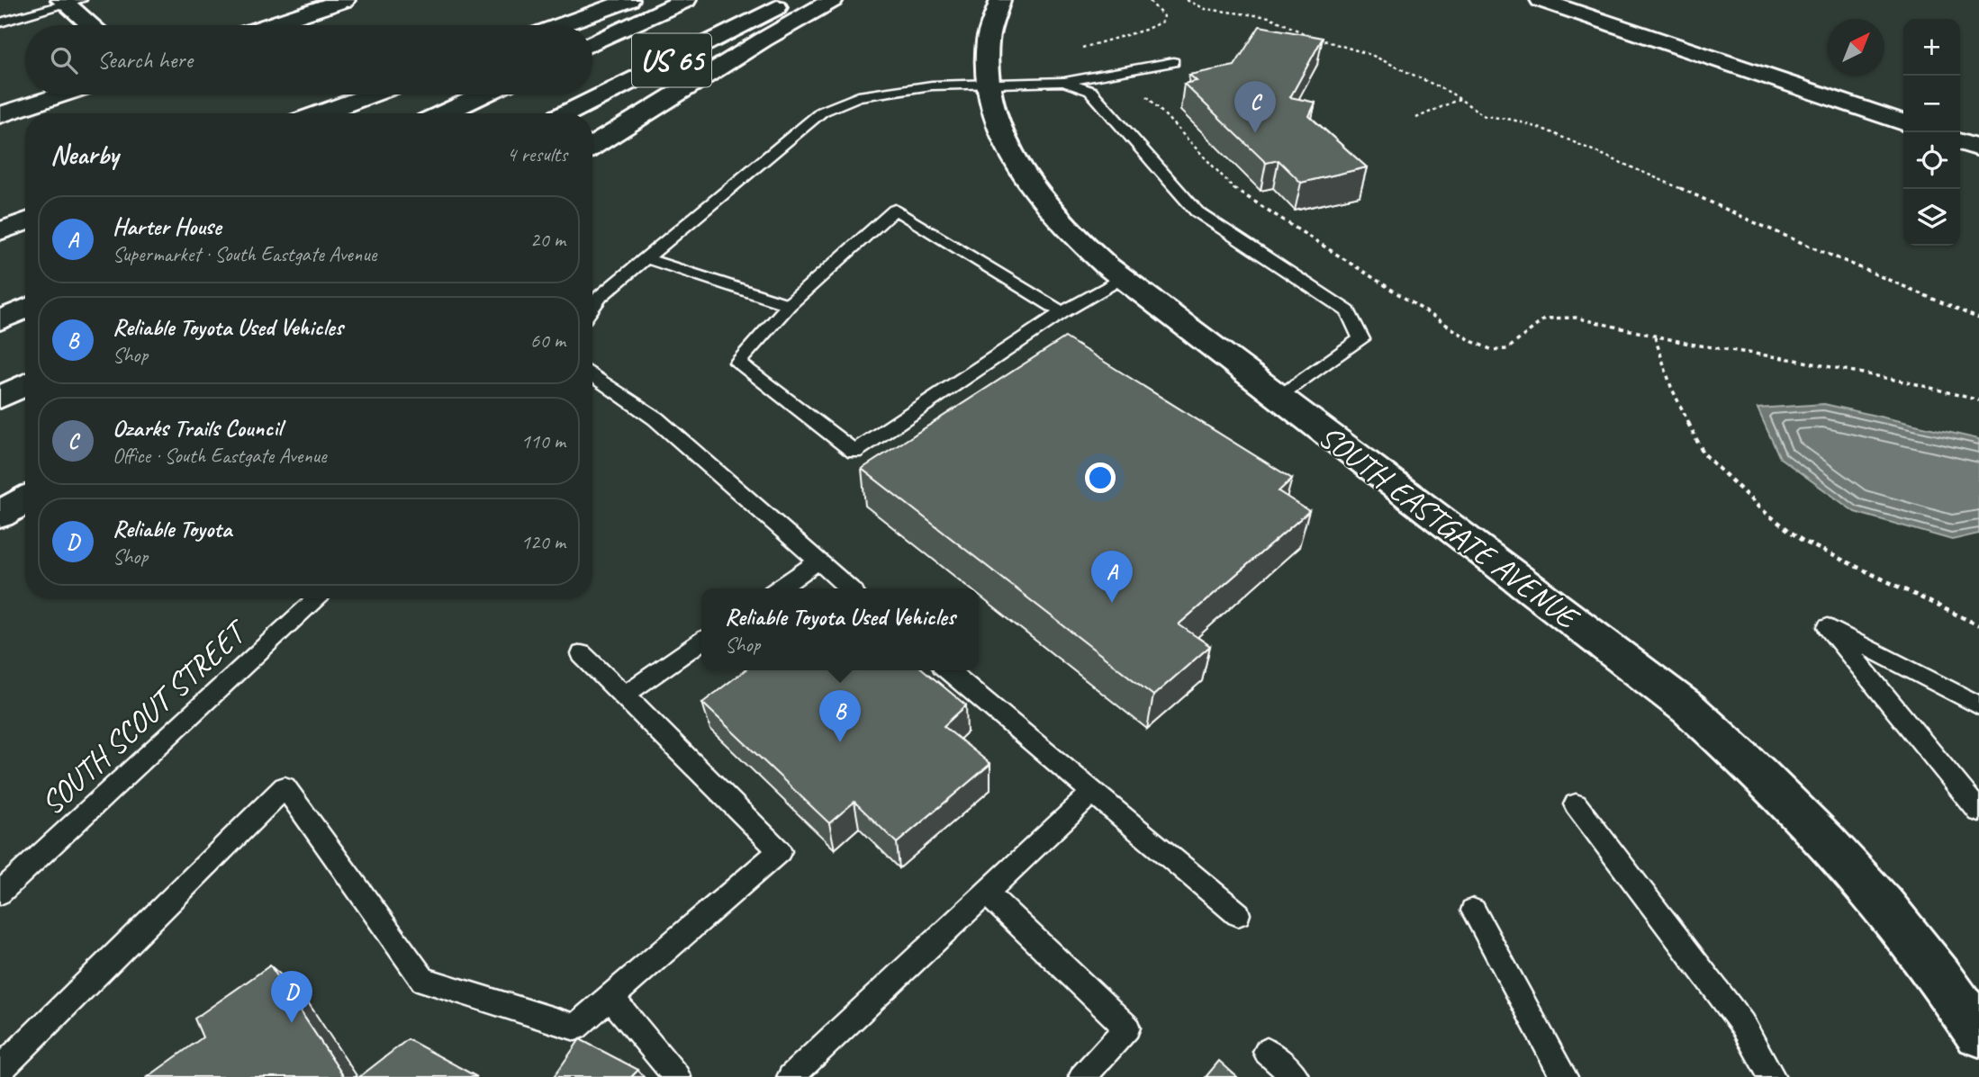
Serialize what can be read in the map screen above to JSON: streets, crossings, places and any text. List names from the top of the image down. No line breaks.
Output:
{"streets":{"main road":["US 65","SOUTH EASTGATE AVENUE"],"lane":["SOUTH SCOUT STREET"]},"north":"top right","page":{"map_buttons":["+","−"],"search":"Search here","pins":["C","A","B","D"],"heading":["Nearby","4 results"],"list":[{"mark":"A","name":"Harter House","note":"Supermarket · South Eastgate Avenue","value":"20 m"},{"mark":"B","name":"Reliable Toyota Used Vehicles","note":"Shop","value":"60 m"},{"mark":"C","name":"Ozarks Trails Council","note":"Office · South Eastgate Avenue","value":"110 m"},{"mark":"D","name":"Reliable Toyota","note":"Shop","value":"120 m"}],"popup":["Reliable Toyota Used Vehicles","Shop"]}}
